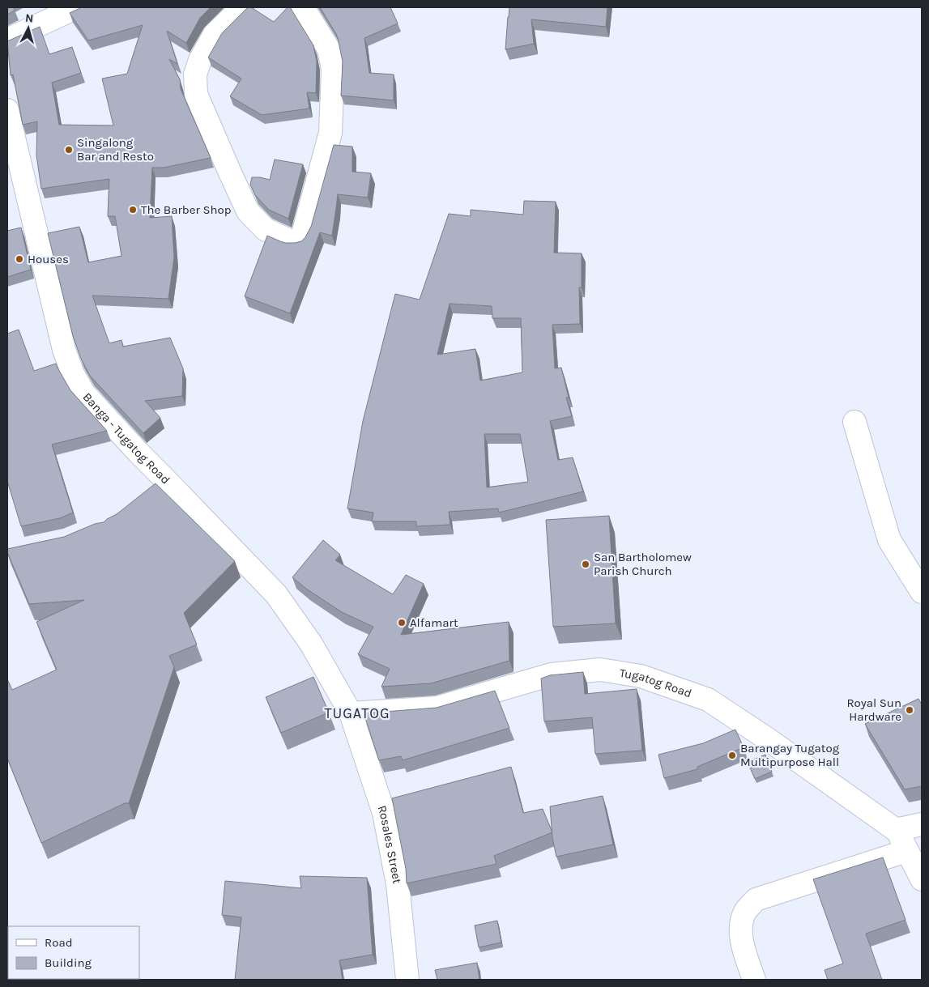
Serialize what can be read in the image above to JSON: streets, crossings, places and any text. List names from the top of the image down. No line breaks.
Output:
{"streets":{"street":["Banga - Tugatog Road","Tugatog Road","Rosales Street"]},"crossings":[["Banga - Tugatog Road","Tugatog Road"],["Banga - Tugatog Road","Rosales Street"],["Tugatog Road","Rosales Street"]],"districts":["TUGATOG"],"places":["Singalong Bar and Resto","The Barber Shop","Houses","San Bartholomew Parish Church","Alfamart","Royal Sun Hardware","Barangay Tugatog Multipurpose Hall"],"legend":["Road","Building"],"north":"top"}
